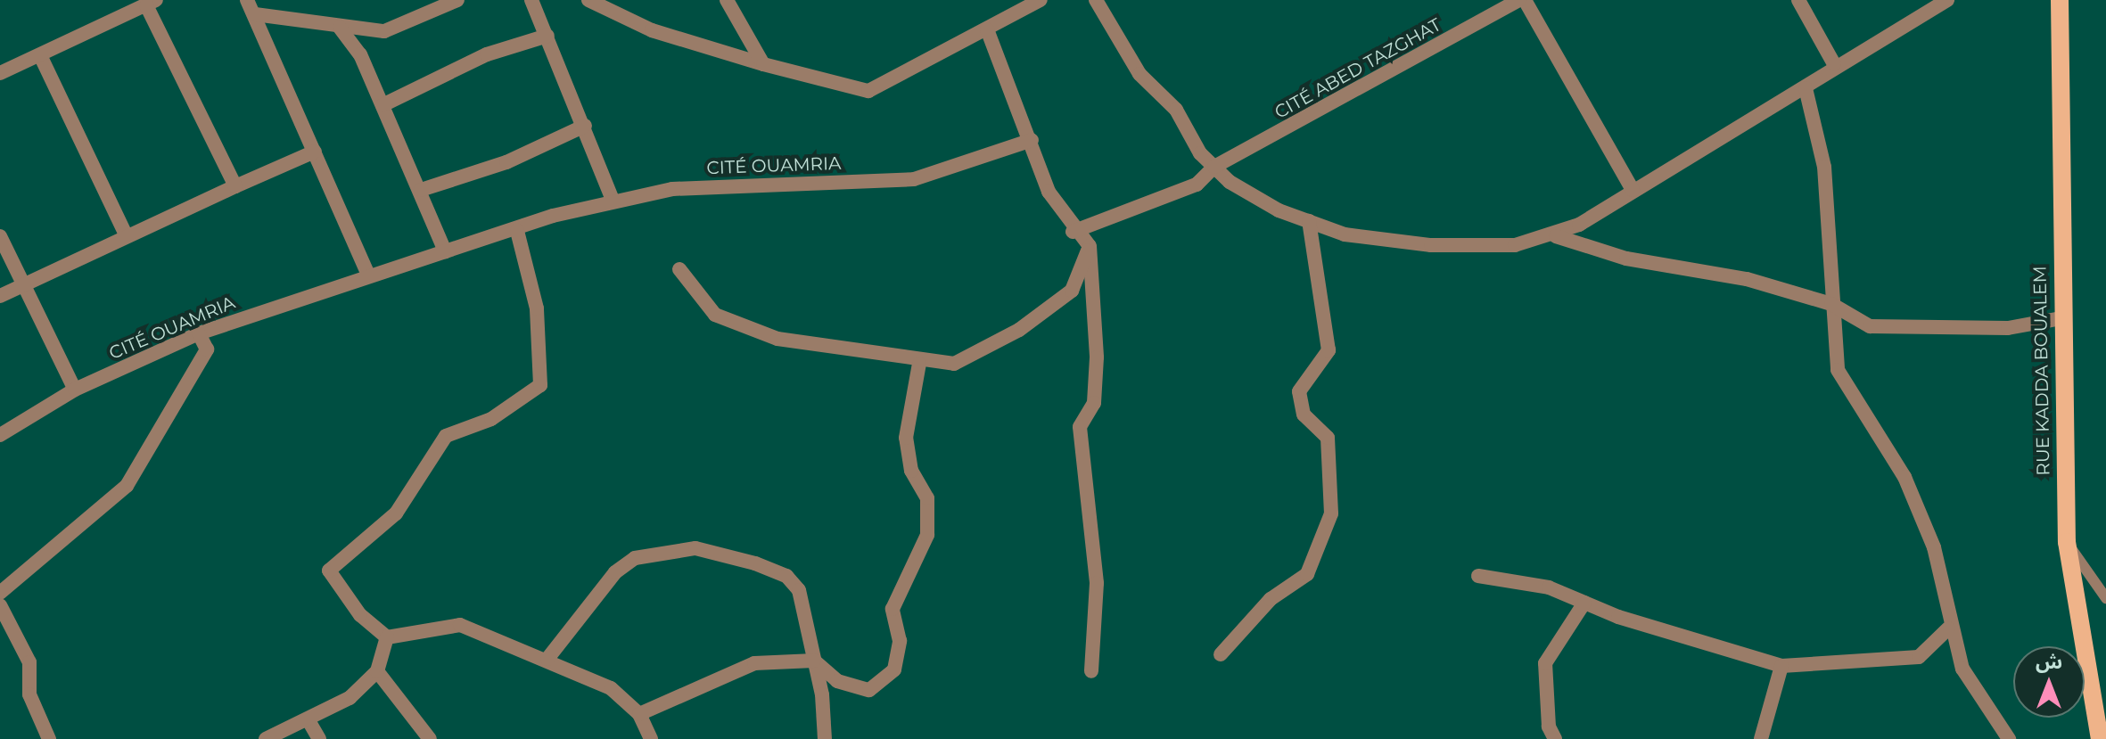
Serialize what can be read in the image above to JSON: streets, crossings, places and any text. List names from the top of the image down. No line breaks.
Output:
{"streets":{"main road":["RUE KADDA BOUALEM"],"street":["CITÉ ABED TAZGHAT","CITÉ OUAMRIA"]},"north":"top"}
